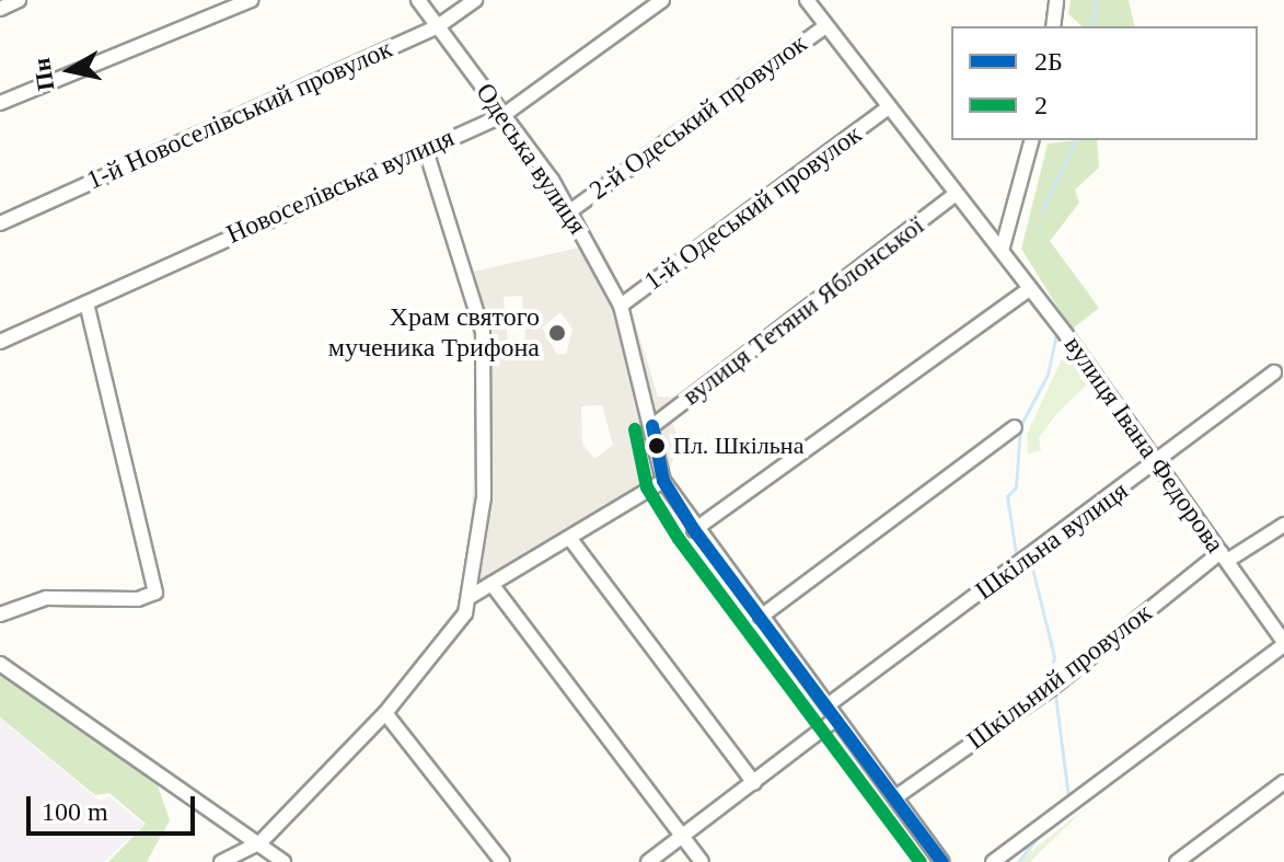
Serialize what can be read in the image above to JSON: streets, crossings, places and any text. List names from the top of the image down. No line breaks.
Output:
{"streets":{"street":["1-й Новоселівський провулок","2-й Одеський провулок","Одеська вулиця","Новоселівська вулиця","1-й Одеський провулок","вулиця Тетяни Яблонської","вулиця Івана Федорова","Шкільна вулиця","Шкільний провулок"]},"crossings":[["1-й Новоселівський провулок","Одеська вулиця"],["2-й Одеський провулок","Одеська вулиця"],["2-й Одеський провулок","вулиця Івана Федорова"],["Одеська вулиця","Новоселівська вулиця"],["Одеська вулиця","1-й Одеський провулок"],["Одеська вулиця","вулиця Тетяни Яблонської"],["1-й Одеський провулок","вулиця Івана Федорова"],["вулиця Тетяни Яблонської","вулиця Івана Федорова"],["вулиця Івана Федорова","Шкільна вулиця"],["вулиця Івана Федорова","Шкільний провулок"]],"places":["Храм святого мученика Трифона","Пл. Шкільна"],"lines":["transit line 2Б","transit line 2"],"legend":["2Б","2"],"scale_bar":"100 m","north":"left"}
